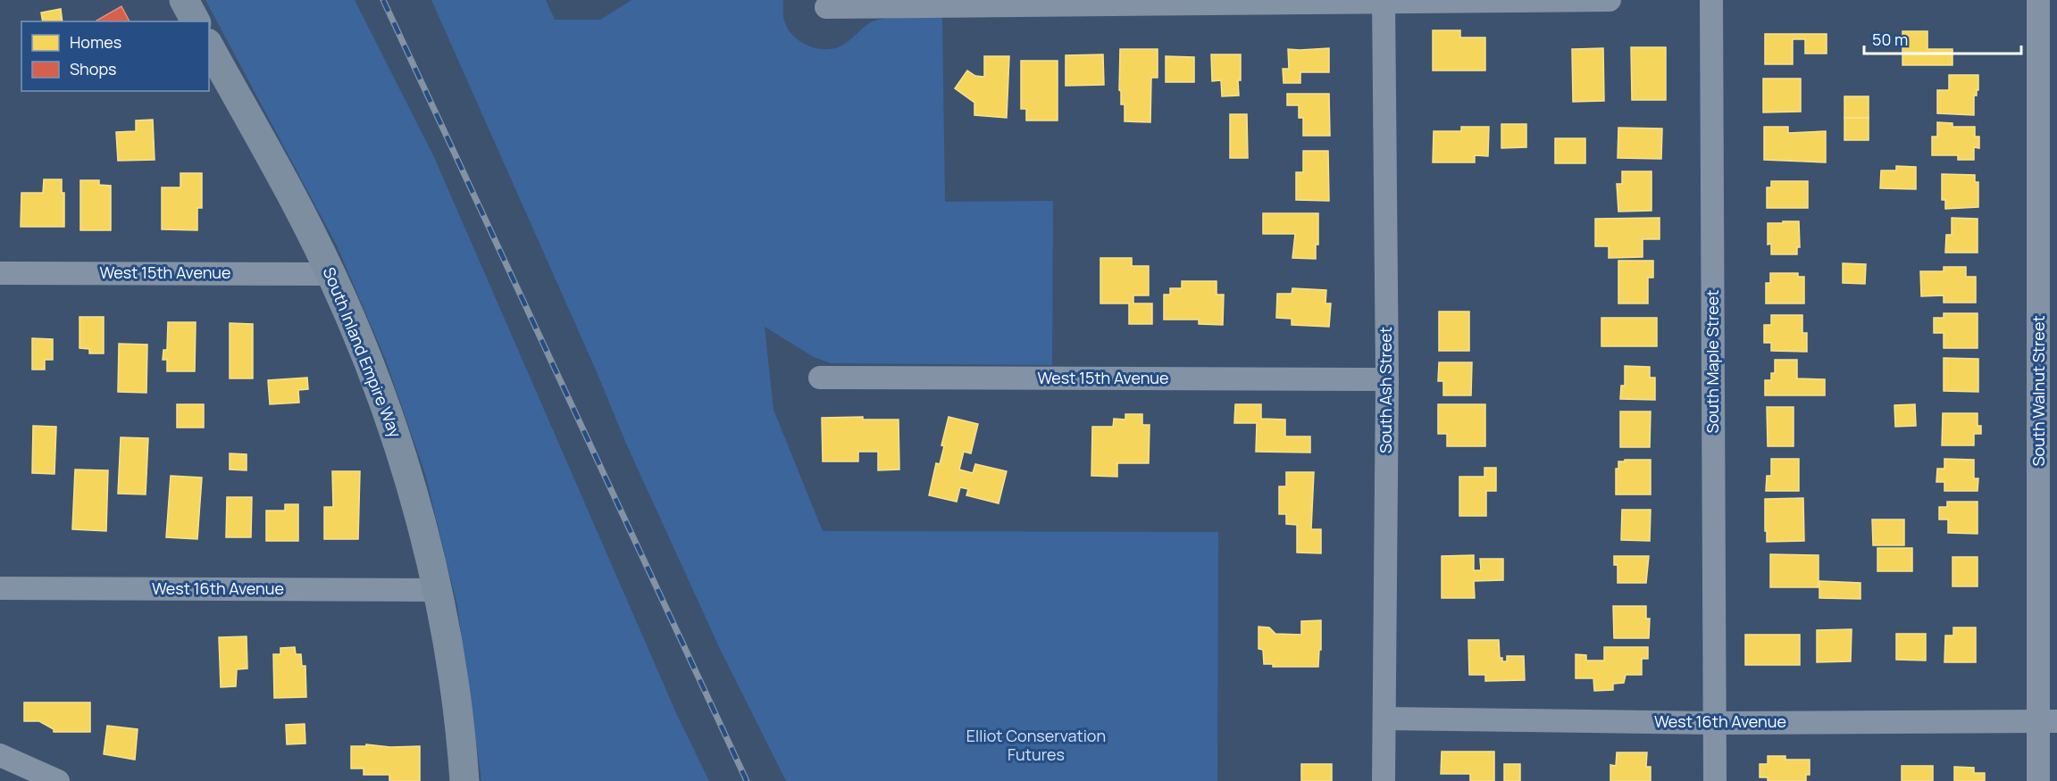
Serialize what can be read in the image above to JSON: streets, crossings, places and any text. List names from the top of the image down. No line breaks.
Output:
{"streets":{"street":["West 15th Avenue","South Inland Empire Way","South Maple Street","South Ash Street","South Walnut Street","West 16th Avenue"]},"crossings":[["West 15th Avenue","South Inland Empire Way"],["West 15th Avenue","South Ash Street"],["South Inland Empire Way","West 16th Avenue"],["South Maple Street","West 16th Avenue"],["South Ash Street","West 16th Avenue"],["South Walnut Street","West 16th Avenue"]],"parks":["Elliot Conservation Futures"],"legend":["Homes","Shops"],"scale_bar":"50 m"}
